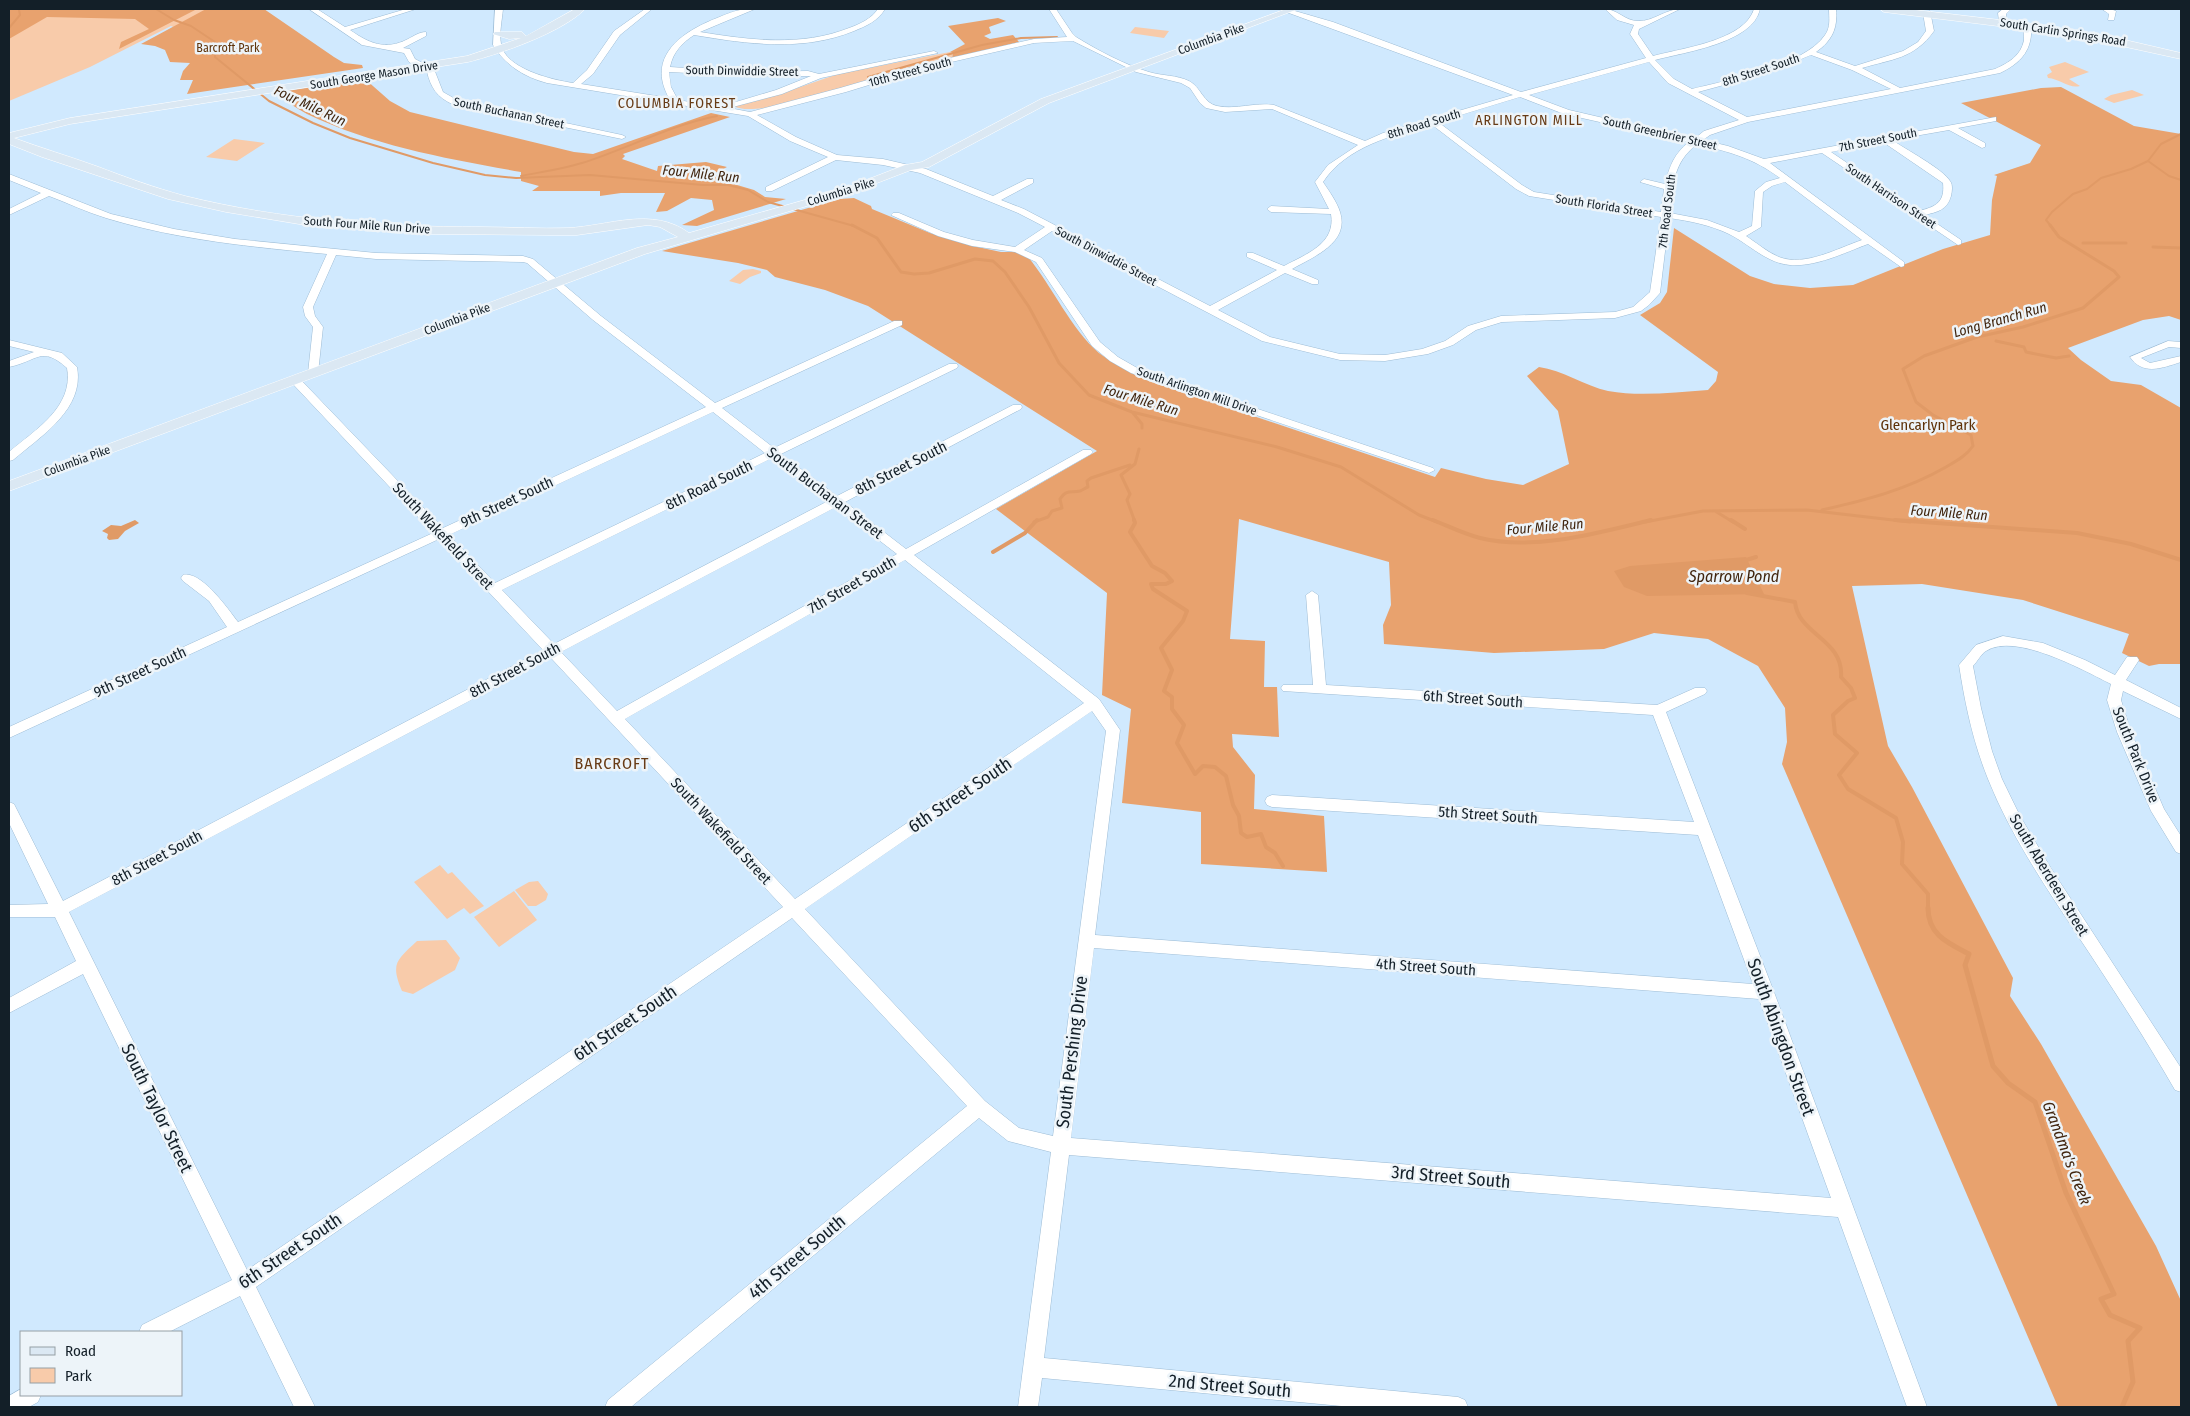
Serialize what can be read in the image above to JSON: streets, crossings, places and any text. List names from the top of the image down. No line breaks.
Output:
{"streets":{"main road":["South Carlin Springs Road","Columbia Pike","South George Mason Drive","South Four Mile Run Drive"],"street":["8th Street South","South Dinwiddie Street","10th Street South","South Buchanan Street","8th Road South","South Greenbrier Street","7th Street South","South Harrison Street","South Florida Street","7th Road South","South Arlington Mill Drive","9th Street South","South Wakefield Street","6th Street South","South Park Drive","5th Street South","South Aberdeen Street","4th Street South","South Abingdon Street","South Pershing Drive","South Taylor Street","3rd Street South","2nd Street South"]},"crossings":[["South Carlin Springs Road","7th Road South"],["Columbia Pike","South Dinwiddie Street"],["Columbia Pike","South Buchanan Street"],["Columbia Pike","South Greenbrier Street"],["Columbia Pike","South Four Mile Run Drive"],["Columbia Pike","South Wakefield Street"],["8th Street South","South Buchanan Street"],["8th Street South","South Wakefield Street"],["8th Street South","South Taylor Street"],["South Dinwiddie Street","10th Street South"],["South Dinwiddie Street","7th Road South"],["South George Mason Drive","South Buchanan Street"],["South Buchanan Street","8th Road South"],["South Buchanan Street","7th Street South"],["South Buchanan Street","South Four Mile Run Drive"],["South Buchanan Street","9th Street South"],["South Buchanan Street","6th Street South"],["South Buchanan Street","South Pershing Drive"],["8th Road South","South Greenbrier Street"],["8th Road South","South Florida Street"],["8th Road South","South Wakefield Street"],["South Greenbrier Street","7th Street South"],["South Greenbrier Street","South Florida Street"],["South Greenbrier Street","7th Road South"],["7th Street South","South Harrison Street"],["7th Street South","South Wakefield Street"],["South Florida Street","7th Road South"],["9th Street South","South Wakefield Street"],["South Wakefield Street","6th Street South"],["South Wakefield Street","4th Street South"],["South Wakefield Street","South Pershing Drive"],["South Wakefield Street","3rd Street South"],["6th Street South","South Abingdon Street"],["6th Street South","South Pershing Drive"],["6th Street South","South Taylor Street"],["South Park Drive","South Aberdeen Street"],["5th Street South","South Abingdon Street"],["4th Street South","South Abingdon Street"],["4th Street South","South Pershing Drive"],["South Abingdon Street","3rd Street South"],["South Pershing Drive","3rd Street South"],["South Pershing Drive","2nd Street South"]],"districts":["COLUMBIA FOREST","ARLINGTON MILL","BARCROFT"],"water":["Four Mile Run","Long Branch Run","Sparrow Pond","Grandma's Creek"],"parks":["Barcroft Park","Glencarlyn Park"],"legend":["Road","Park"]}
